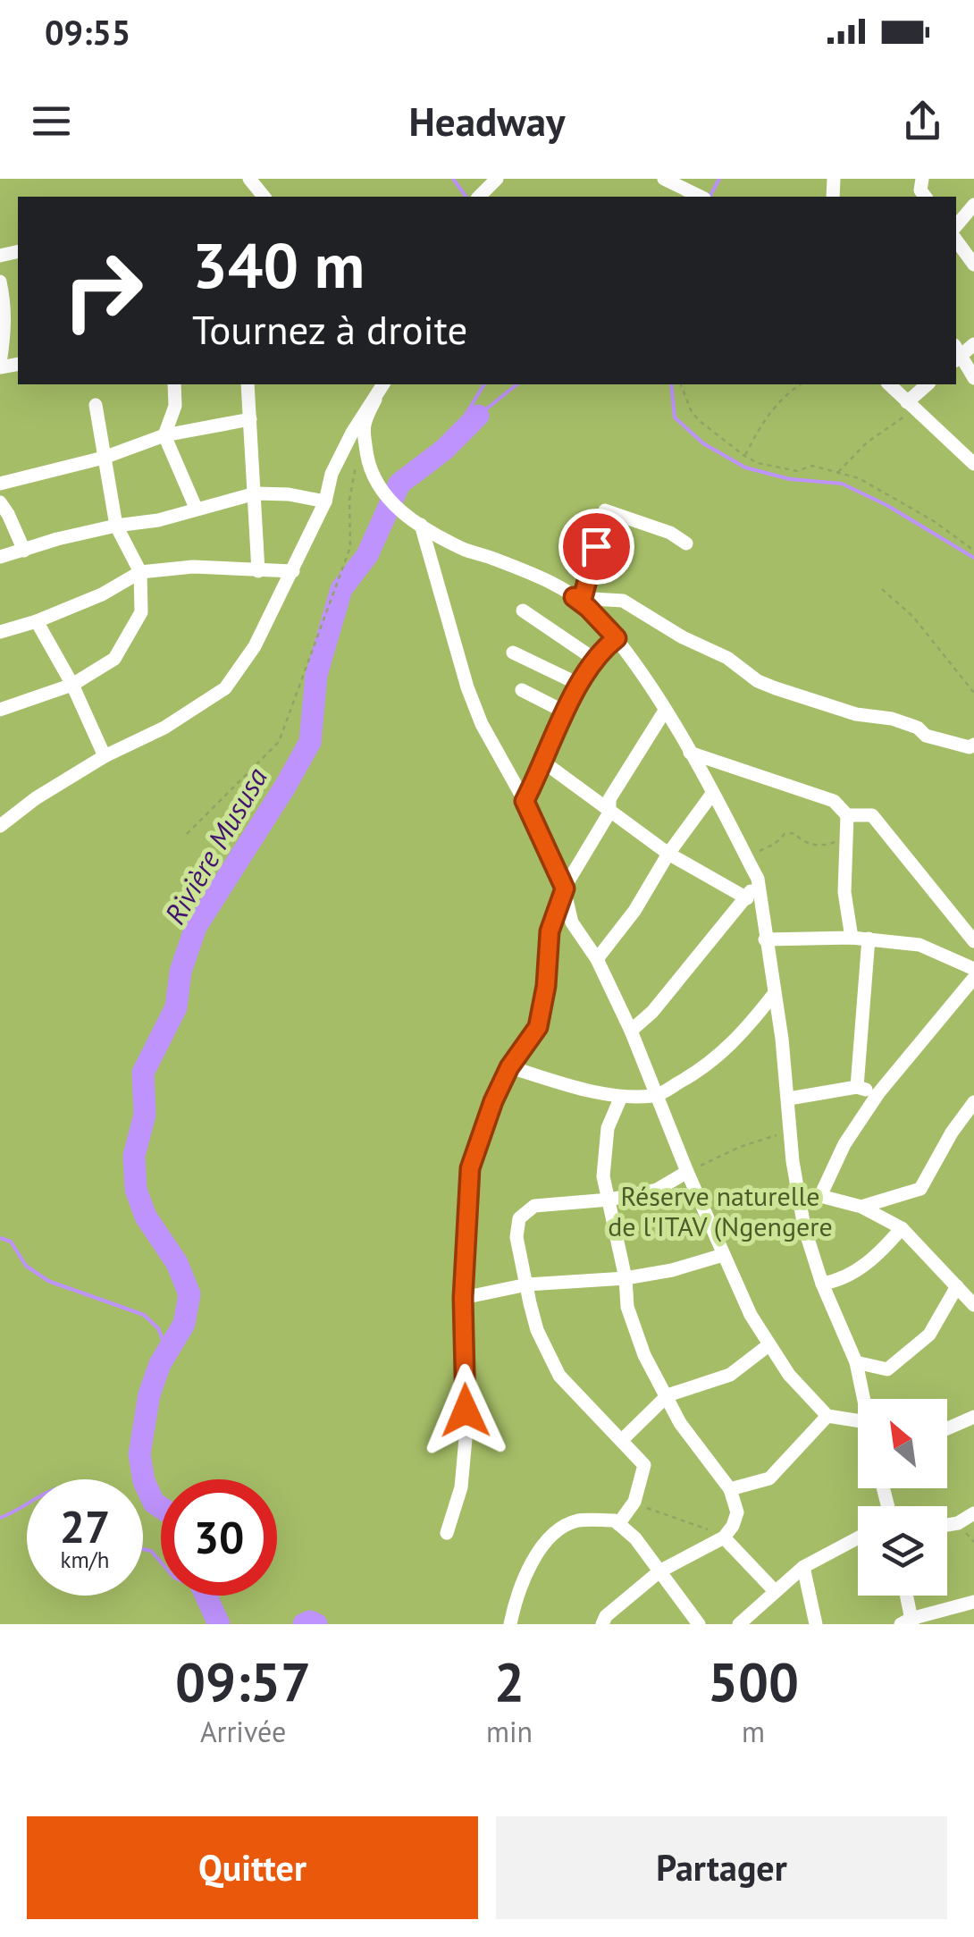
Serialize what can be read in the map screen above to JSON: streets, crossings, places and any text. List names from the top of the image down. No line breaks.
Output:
{"water":["Rivière Mususa"],"parks":["Réserve naturelle de l'ITAV (Ngengere"],"north":"top left","page":{"status":"09:55","header":"Headway","turn":["340 m","Tournez à droite"],"speed":"27 km/h","limit":"30","eta":["09:57","Arrivée","2","min","500","m"],"buttons":["Quitter","Partager"]}}
